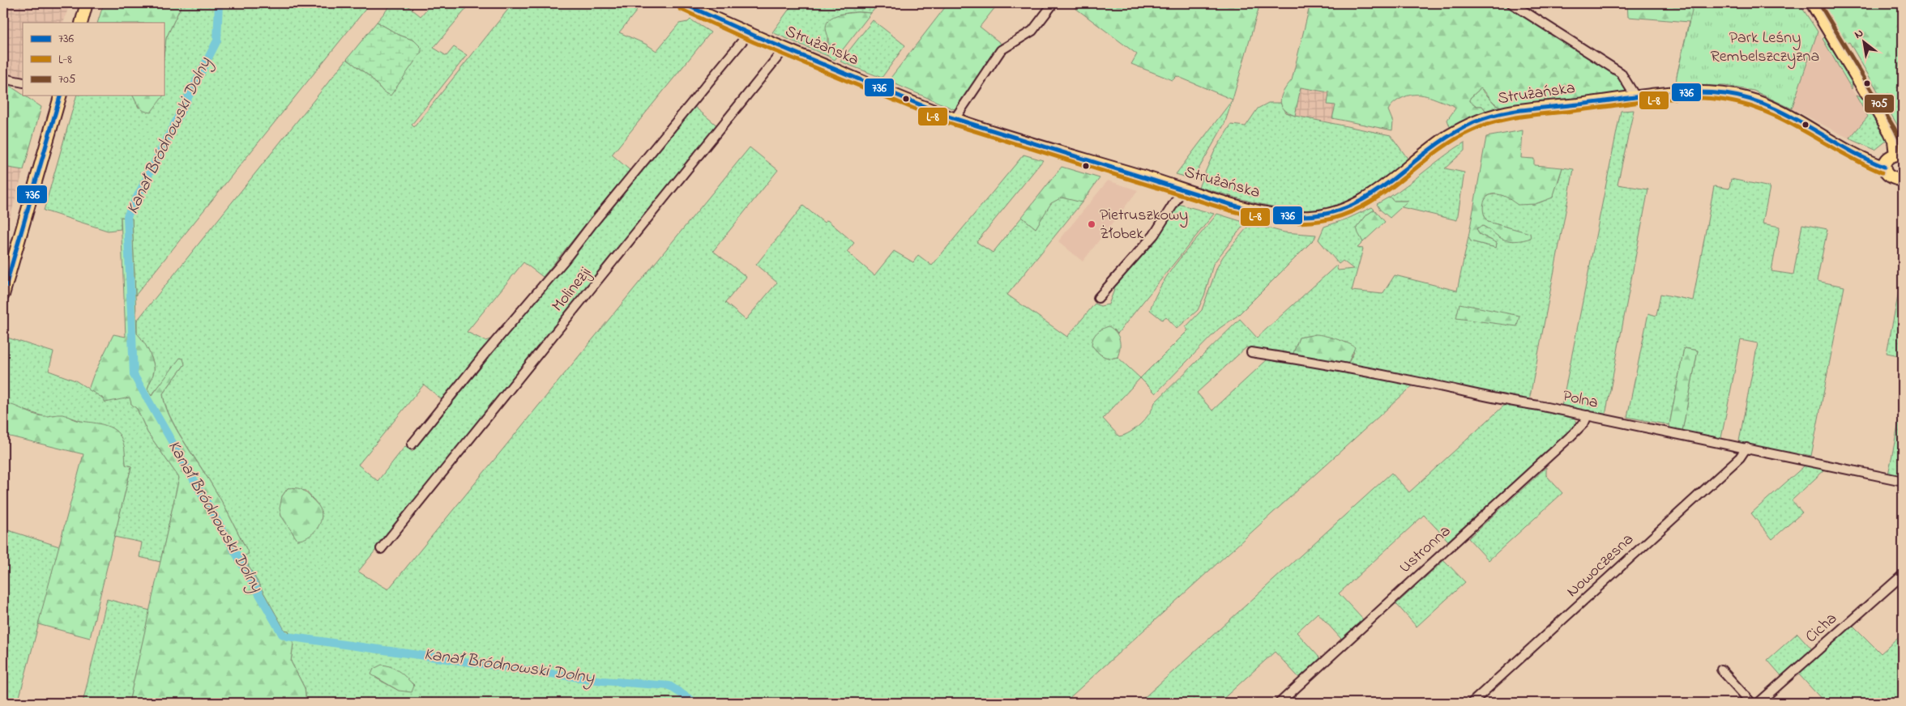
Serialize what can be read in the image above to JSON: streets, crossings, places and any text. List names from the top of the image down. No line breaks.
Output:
{"streets":{"main road":["Strużańska"],"street":["Molinezji","Polna","Ustronna","Nowoczesna","Cicha"]},"crossings":[["Strużańska","Molinezji"],["Polna","Ustronna"],["Polna","Nowoczesna"]],"water":["Kanał Bródnowski Dolny"],"parks":["Park Leśny Rembelszczyzna"],"places":["Pietruszkowy Żłobek"],"lines":["transit line 736","transit line 705","transit line L-8"],"legend":["736","L-8","705"],"north":"top left"}
